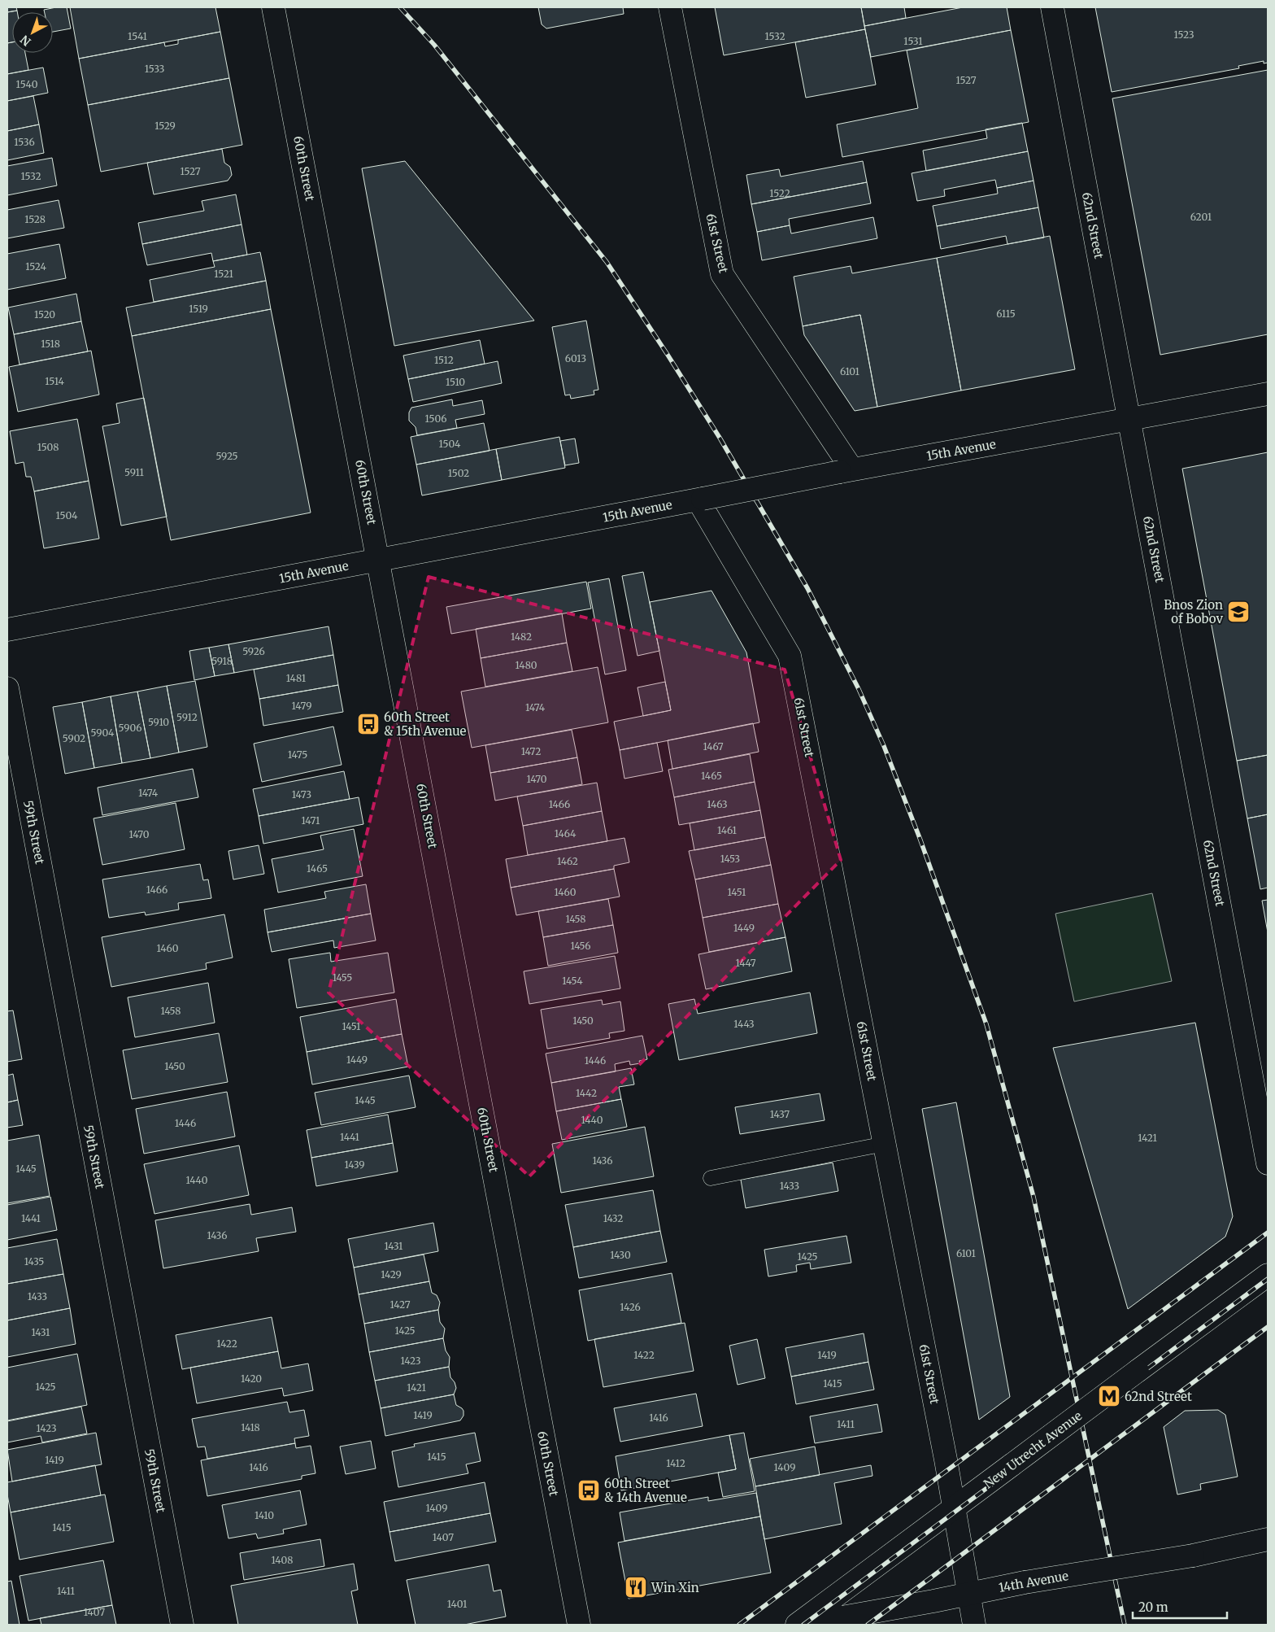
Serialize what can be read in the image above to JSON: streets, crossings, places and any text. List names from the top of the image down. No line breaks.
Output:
{"streets":{"street":["60th Street","62nd Street","61st Street","15th Avenue","59th Street","New Utrecht Avenue","14th Avenue"]},"crossings":[["60th Street","15th Avenue"],["62nd Street","15th Avenue"],["61st Street","15th Avenue"],["61st Street","New Utrecht Avenue"],["61st Street","14th Avenue"],["New Utrecht Avenue","14th Avenue"]],"places":{"school or university":["Bnos Zion of Bobov"],"bus stop":["60th Street & 15th Avenue","60th Street & 14th Avenue"],"metro station":["62nd Street"],"restaurant":["Win Xin"]},"house_numbers":["1523","1541","1532","1531","1533","1527","1540","1529","1536","1527","1532","1522","6201","1528","1524","1521","1519","6115","1520","1518","6013","1512","6101","1514","1510","1506","1504","1508","5925","5911","1502","1504","1482","5926","5918","1480","1481","1479","1474","5912","5910","5906","5904","5902","1467","1472","1475","1465","1470","1474","1473","1466","1463","1471","1461","1464","1470","1453","1462","1465","1466","1460","1451","1458","1449","1456","1460","1447","1455","1454","1458","1450","1443","1451","1449","1446","1450","1442","1445","1437","1440","1446","1441","1421","1436","1439","1445","1440","1433","1441","1432","1436","1431","6101","1430","1425","1435","1429","1433","1427","1426","1425","1431","1422","1422","1419","1423","1420","1415","1425","1421","1419","1416","1411","1418","1423","1415","1419","1412","1416","1409","1409","1410","1415","1407","1408","1411","1401","1407"],"scale_bar":"20 m","north":"bottom left"}
